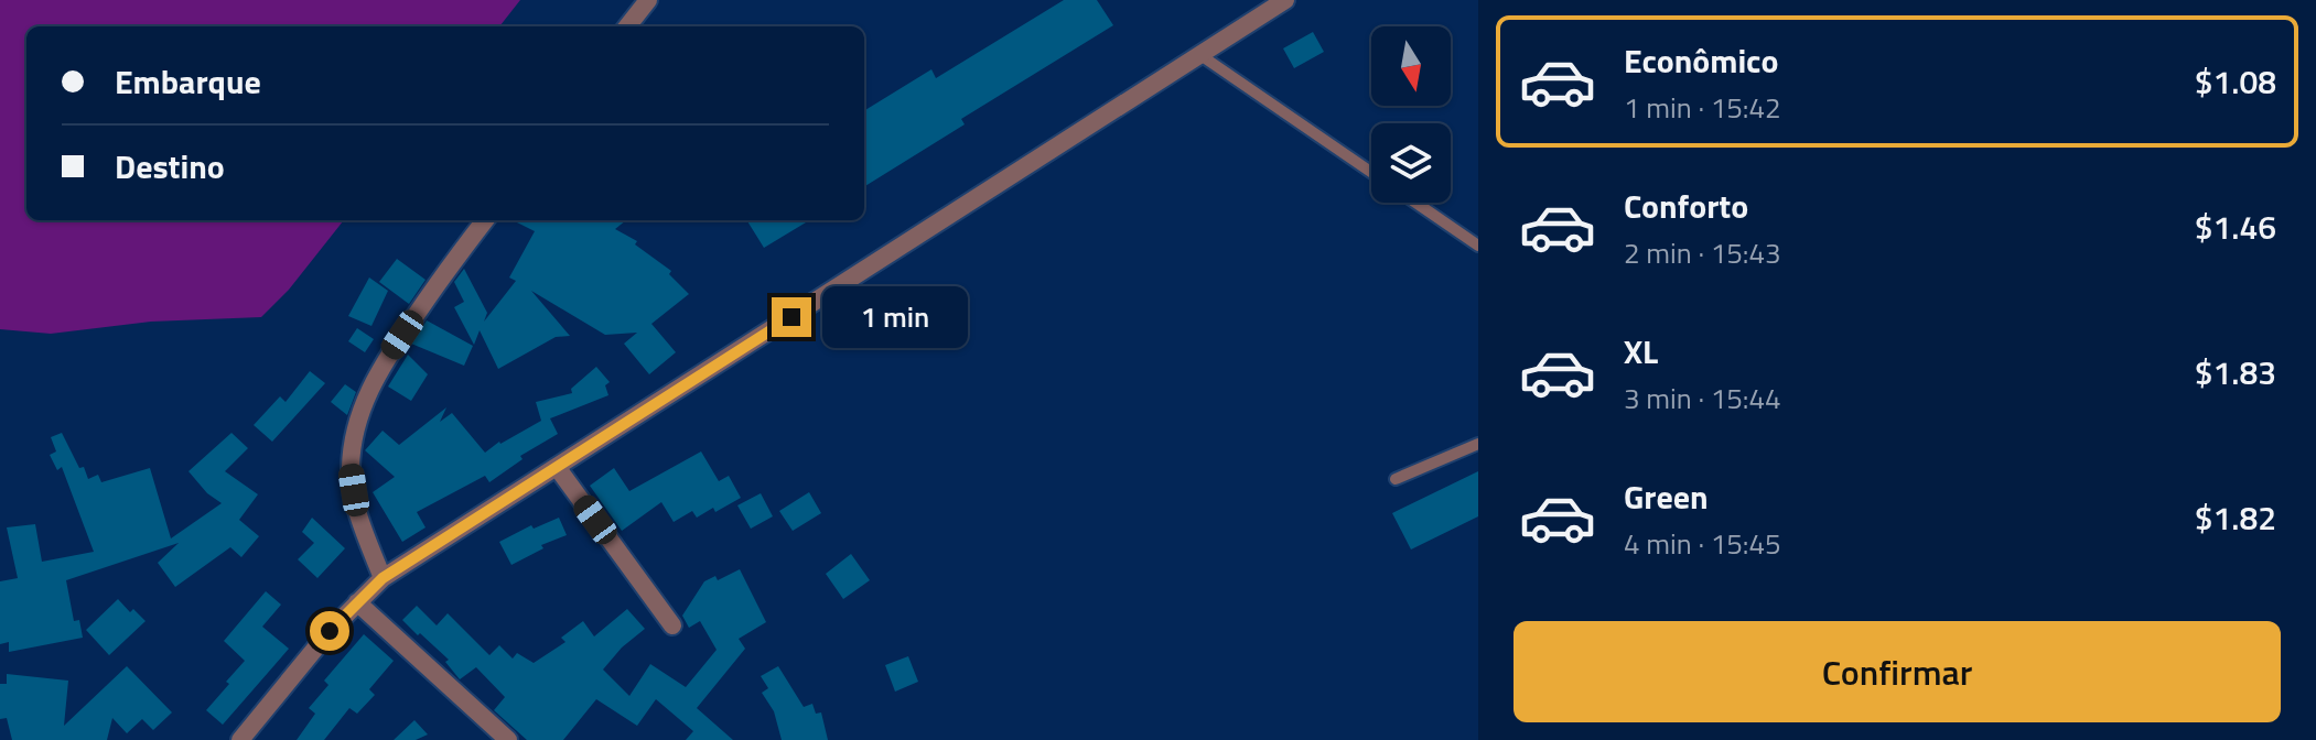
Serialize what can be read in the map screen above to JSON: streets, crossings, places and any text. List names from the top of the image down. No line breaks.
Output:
{"north":"bottom","page":{"list":[{"name":"Econômico","note":"1 min · 15:42","value":"$1.08"},{"name":"Conforto","note":"2 min · 15:43","value":"$1.46"},{"name":"XL","note":"3 min · 15:44","value":"$1.83"},{"name":"Green","note":"4 min · 15:45","value":"$1.82"}],"banner":["Embarque","Destino"],"bubble":"1 min","buttons":"Confirmar"}}
